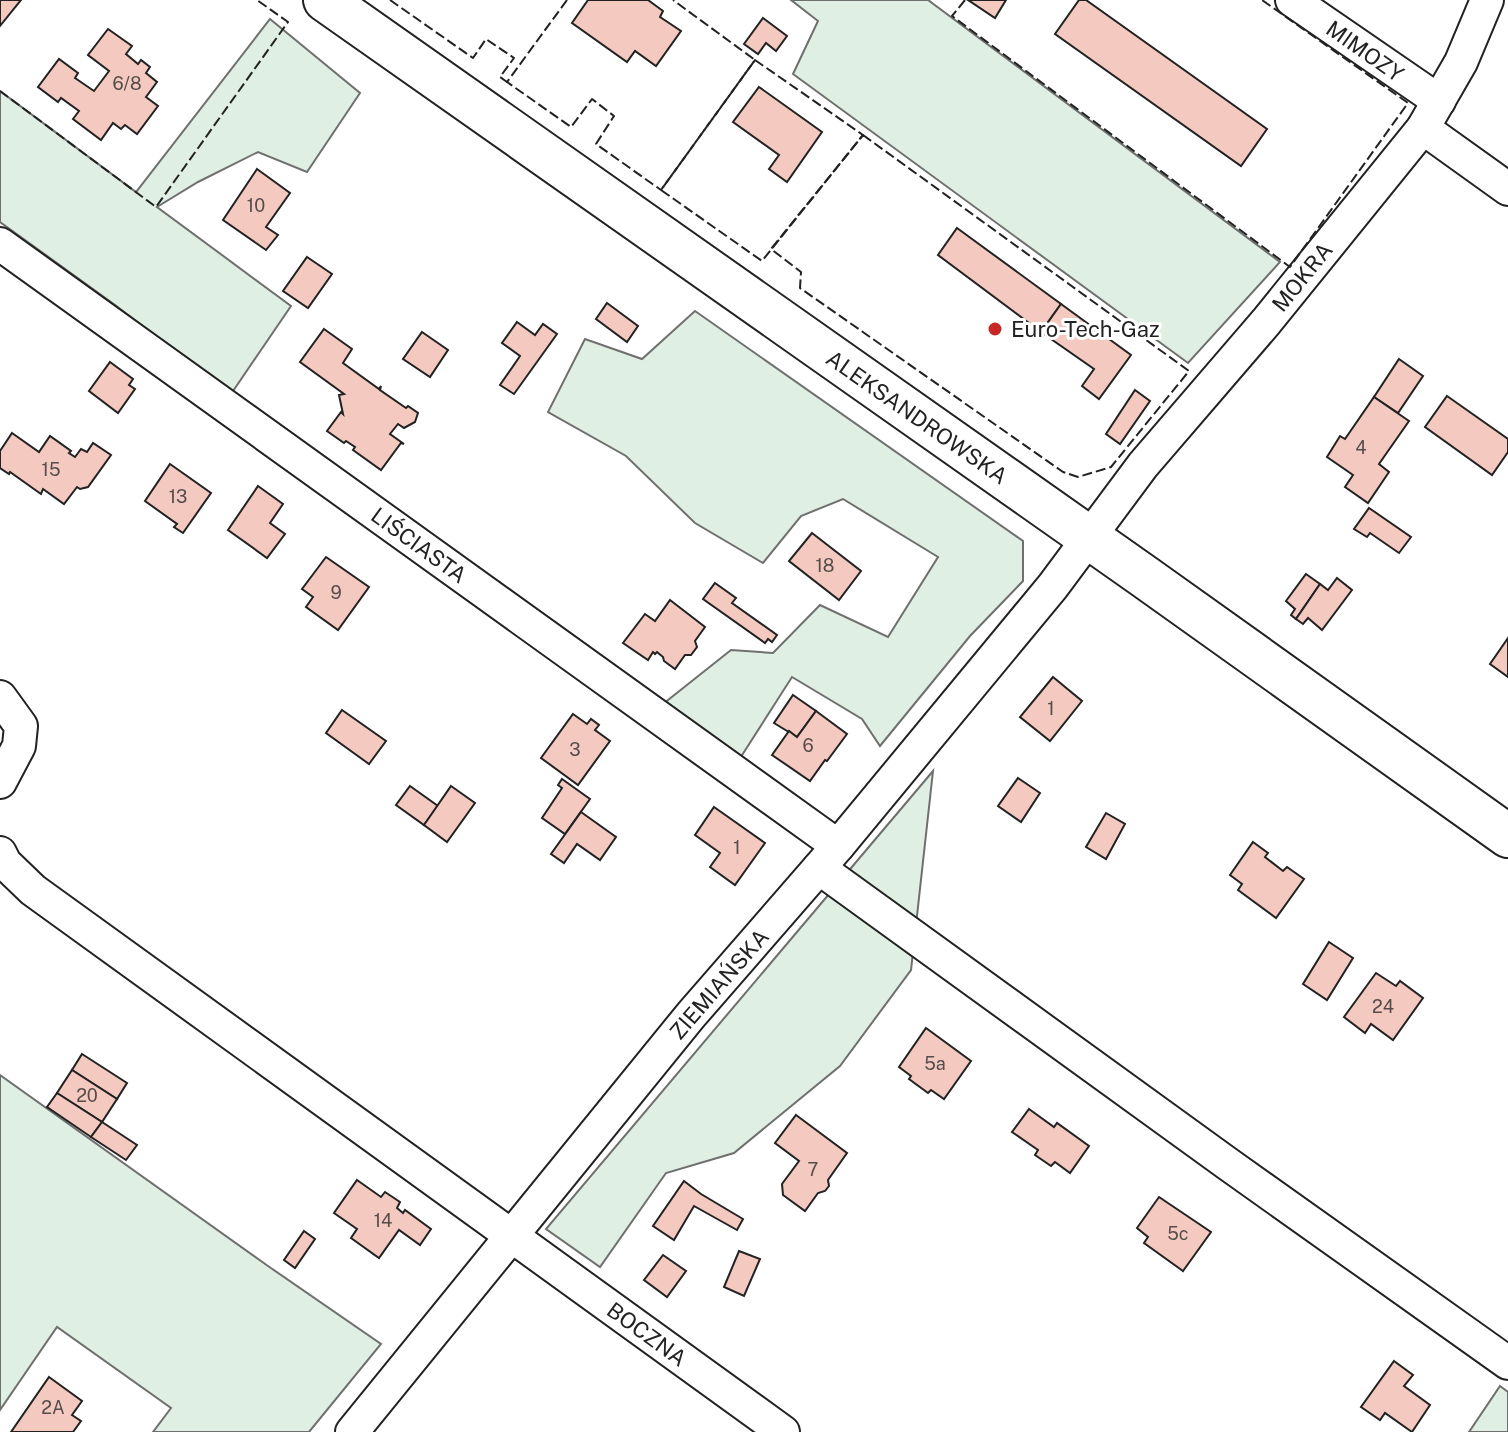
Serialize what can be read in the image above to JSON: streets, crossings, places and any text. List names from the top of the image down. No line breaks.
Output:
{"streets":{"main road":["ALEKSANDROWSKA"],"street":["MIMOZY","MOKRA","LIŚCIASTA","ZIEMIAŃSKA","BOCZNA"]},"crossings":[["MIMOZY","MOKRA"],["MOKRA","ALEKSANDROWSKA"],["MOKRA","ZIEMIAŃSKA"],["ALEKSANDROWSKA","ZIEMIAŃSKA"],["LIŚCIASTA","ZIEMIAŃSKA"],["ZIEMIAŃSKA","BOCZNA"]],"places":["Euro-Tech-Gaz"],"house_numbers":["6/8","10","4","15","13","18","9","1","6","3","1","24","5a","20","7","14","5c","2A"]}
